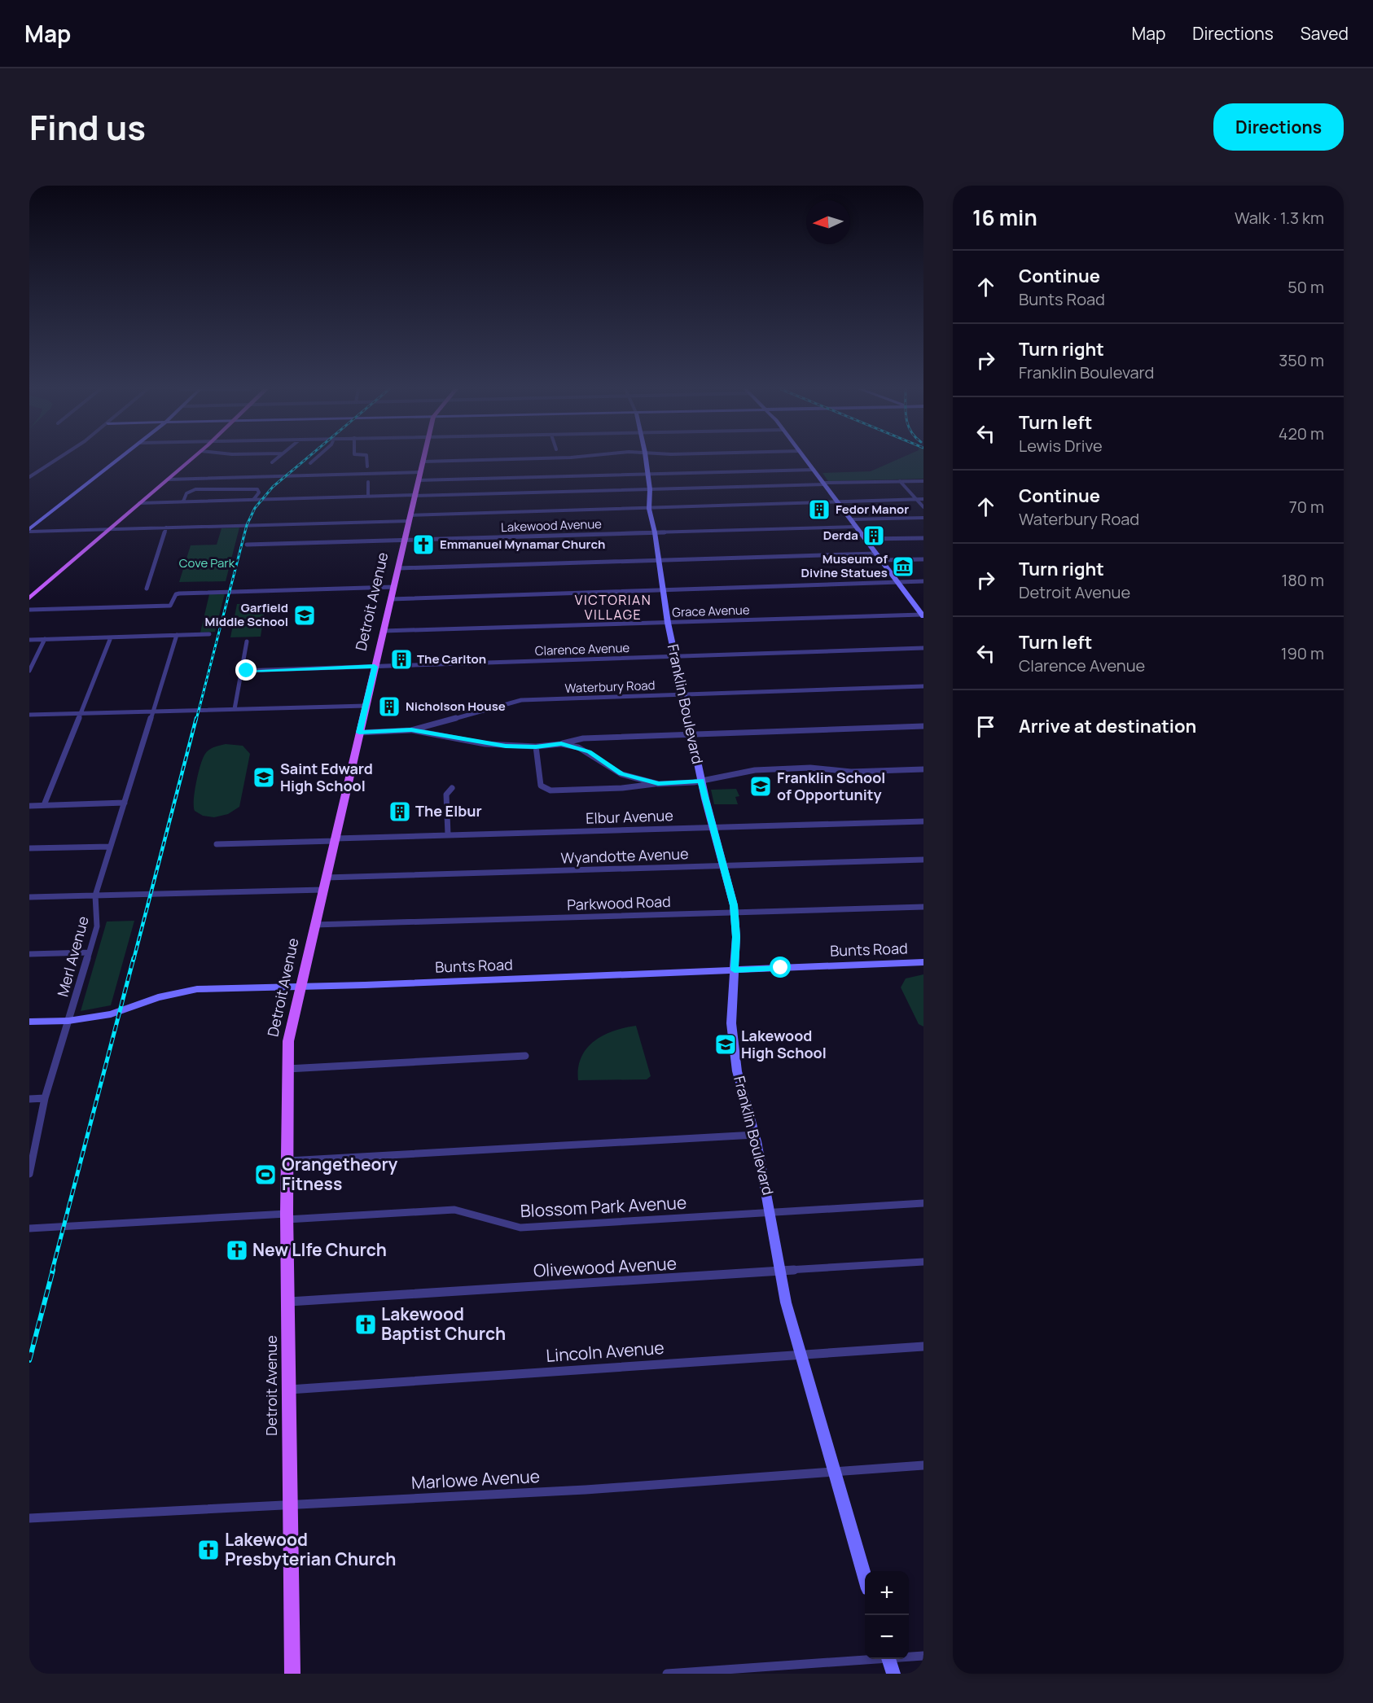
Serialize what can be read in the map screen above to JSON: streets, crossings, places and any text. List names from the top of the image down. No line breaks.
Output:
{"streets":{"main road":["Detroit Avenue"],"street":["Lakewood Avenue","Grace Avenue","Clarence Avenue","Waterbury Road","Franklin Boulevard","Elbur Avenue","Wyandotte Avenue","Parkwood Road","Bunts Road","Merl Avenue","Blossom Park Avenue","Olivewood Avenue","Lincoln Avenue","Marlowe Avenue"]},"crossings":[["Lakewood Avenue","Detroit Avenue"],["Lakewood Avenue","Franklin Boulevard"],["Detroit Avenue","Grace Avenue"],["Detroit Avenue","Clarence Avenue"],["Detroit Avenue","Waterbury Road"],["Detroit Avenue","Elbur Avenue"],["Detroit Avenue","Wyandotte Avenue"],["Detroit Avenue","Parkwood Road"],["Detroit Avenue","Bunts Road"],["Detroit Avenue","Blossom Park Avenue"],["Detroit Avenue","Olivewood Avenue"],["Detroit Avenue","Lincoln Avenue"],["Detroit Avenue","Marlowe Avenue"],["Grace Avenue","Franklin Boulevard"],["Clarence Avenue","Franklin Boulevard"],["Waterbury Road","Franklin Boulevard"],["Franklin Boulevard","Elbur Avenue"],["Franklin Boulevard","Wyandotte Avenue"],["Franklin Boulevard","Parkwood Road"],["Franklin Boulevard","Bunts Road"],["Franklin Boulevard","Blossom Park Avenue"],["Franklin Boulevard","Olivewood Avenue"],["Franklin Boulevard","Lincoln Avenue"],["Franklin Boulevard","Marlowe Avenue"],["Bunts Road","Merl Avenue"]],"districts":["VICTORIAN VILLAGE"],"parks":["Cove Park"],"places":{"building":["Fedor Manor","Derda","The Carlton","Nicholson House","The Elbur"],"church":["Emmanuel Mynamar Church","New LIfe Church","Lakewood Baptist Church","Lakewood Presbyterian Church"],"museum":["Museum of Divine Statues"],"school or university":["Garfield Middle School","Saint Edward High School","Franklin School of Opportunity","Lakewood High School"],"sports":["Orangetheory Fitness"]},"north":"left","page":{"header":"Map","nav":["Map","Directions","Saved"],"title":"Find us","buttons":"Directions","heading":["16 min","Walk · 1.3 km"],"list":[["Continue","Bunts Road","50 m"],["Turn right","Franklin Boulevard","350 m"],["Turn left","Lewis Drive","420 m"],["Continue","Waterbury Road","70 m"],["Turn right","Detroit Avenue","180 m"],["Turn left","Clarence Avenue","190 m"],"Arrive at destination"],"map_buttons":["+","−"]}}
